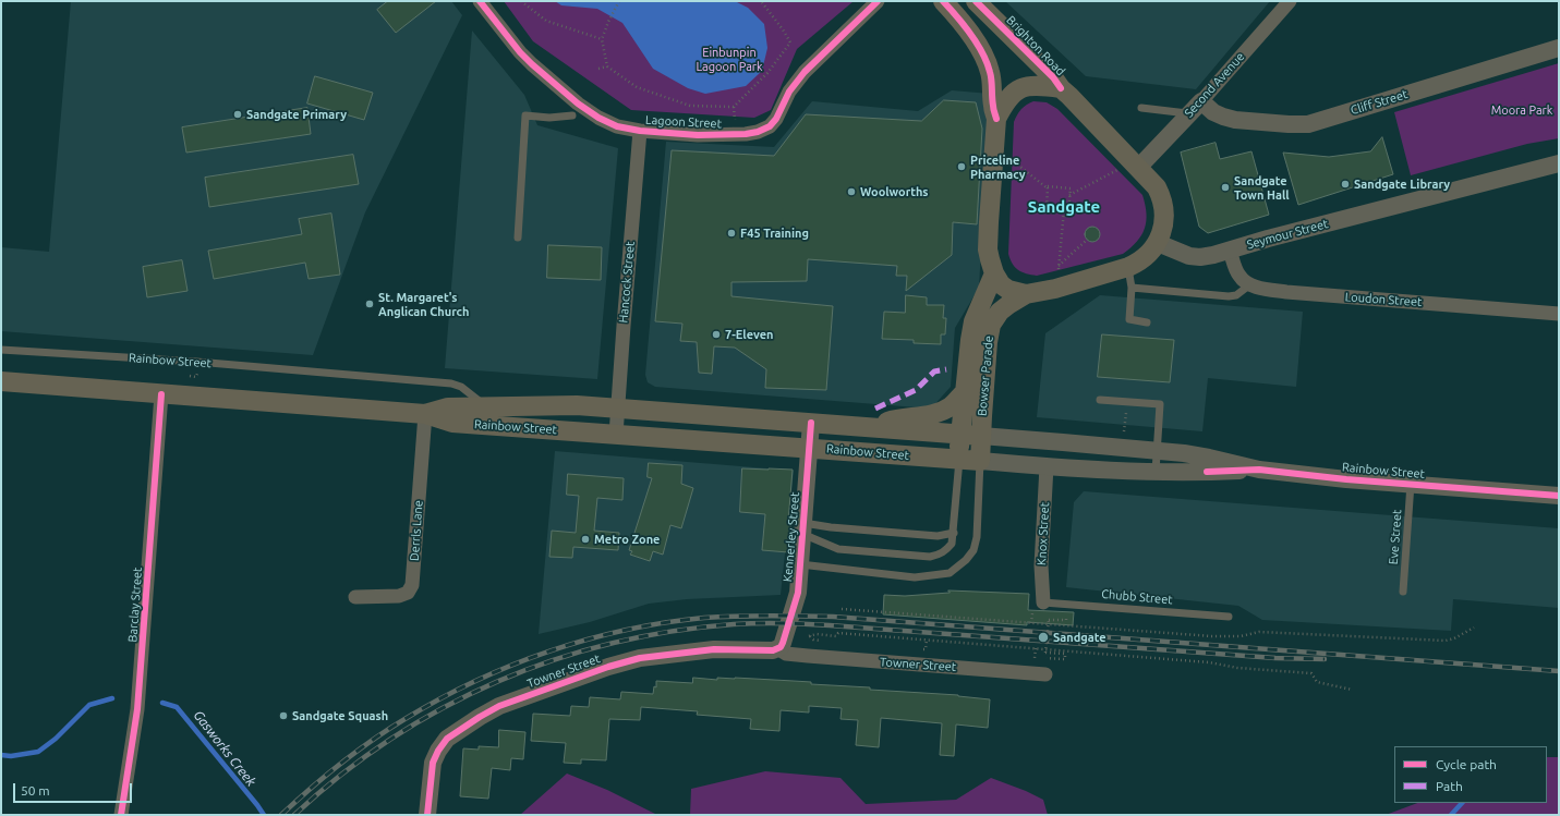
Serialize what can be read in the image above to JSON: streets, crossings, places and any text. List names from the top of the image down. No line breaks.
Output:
{"streets":{"main road":["Brighton Road","Rainbow Street","Bowser Parade"],"street":["Second Avenue","Cliff Street","Lagoon Street","Seymour Street","Hancock Street","Loudon Street","Derrls Lane","Knox Street","Kennerley Street","Barclay Street","Towner Street"],"lane":["Eve Street","Chubb Street"]},"crossings":[["Brighton Road","Second Avenue"],["Brighton Road","Seymour Street"],["Second Avenue","Cliff Street"],["Lagoon Street","Hancock Street"],["Hancock Street","Rainbow Street"],["Rainbow Street","Bowser Parade"],["Rainbow Street","Derrls Lane"],["Rainbow Street","Knox Street"],["Rainbow Street","Kennerley Street"],["Rainbow Street","Eve Street"],["Rainbow Street","Barclay Street"],["Knox Street","Chubb Street"],["Kennerley Street","Towner Street"]],"districts":["Sandgate"],"water":["Gasworks Creek"],"parks":["Einbunpin Lagoon Park","Moora Park"],"places":["Sandgate Primary","Priceline Pharmacy","Sandgate Library","Sandgate Town Hall","Woolworths","F45 Training","St. Margaret's Anglican Church","7-Eleven","Metro Zone","Sandgate","Sandgate Squash"],"legend":["Cycle path","Path"],"scale_bar":"50 m"}
